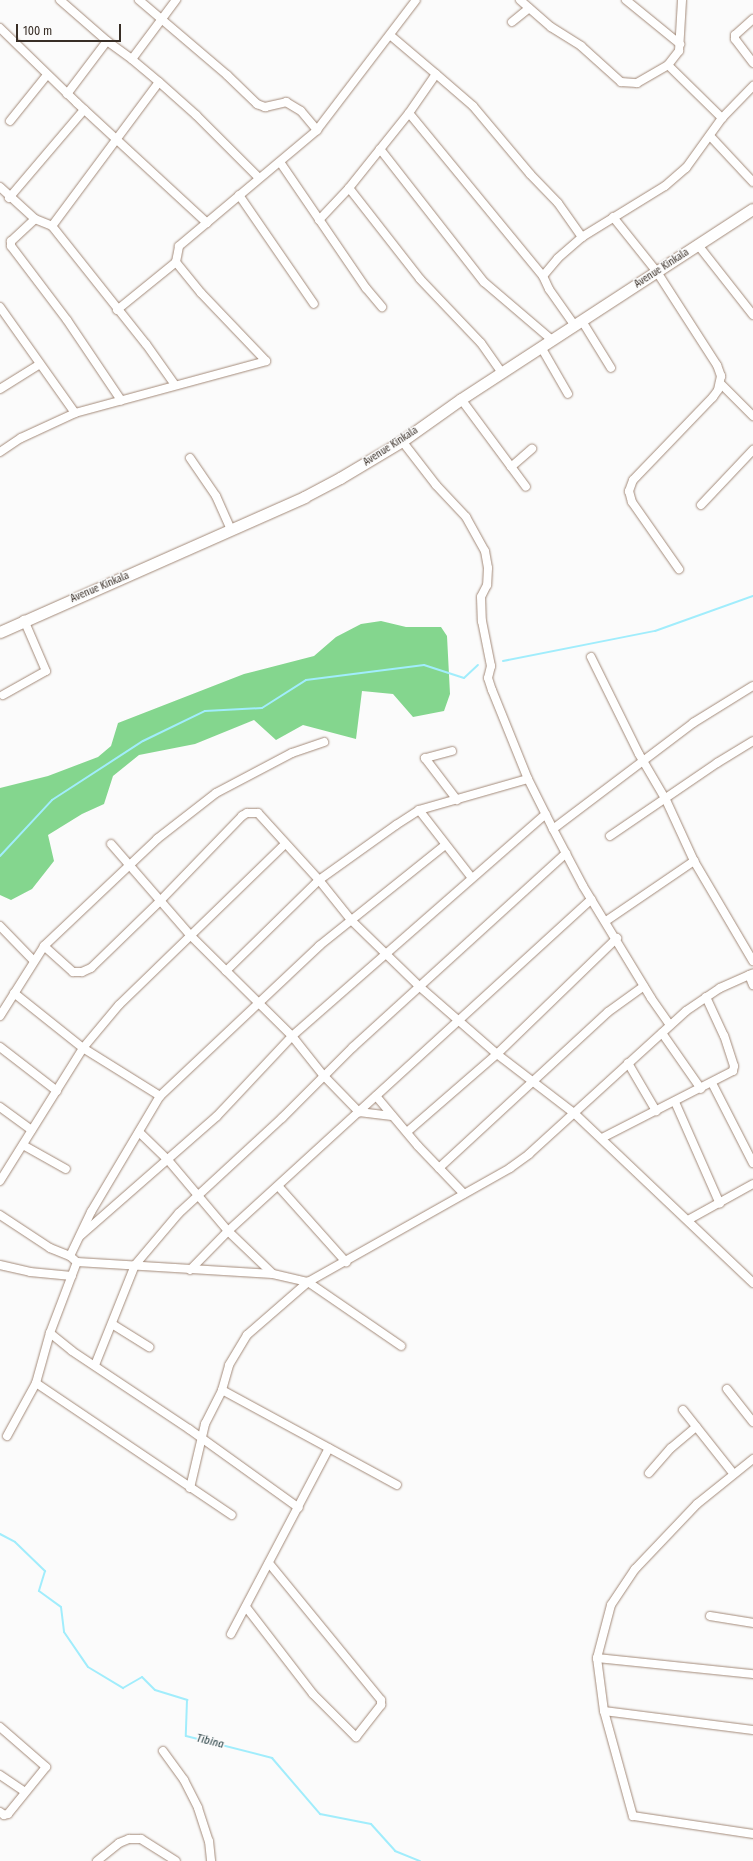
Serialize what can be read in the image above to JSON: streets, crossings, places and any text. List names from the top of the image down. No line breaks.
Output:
{"streets":{"main road":["Avenue Kinkala"]},"water":["Tibina"],"scale_bar":"100 m"}
